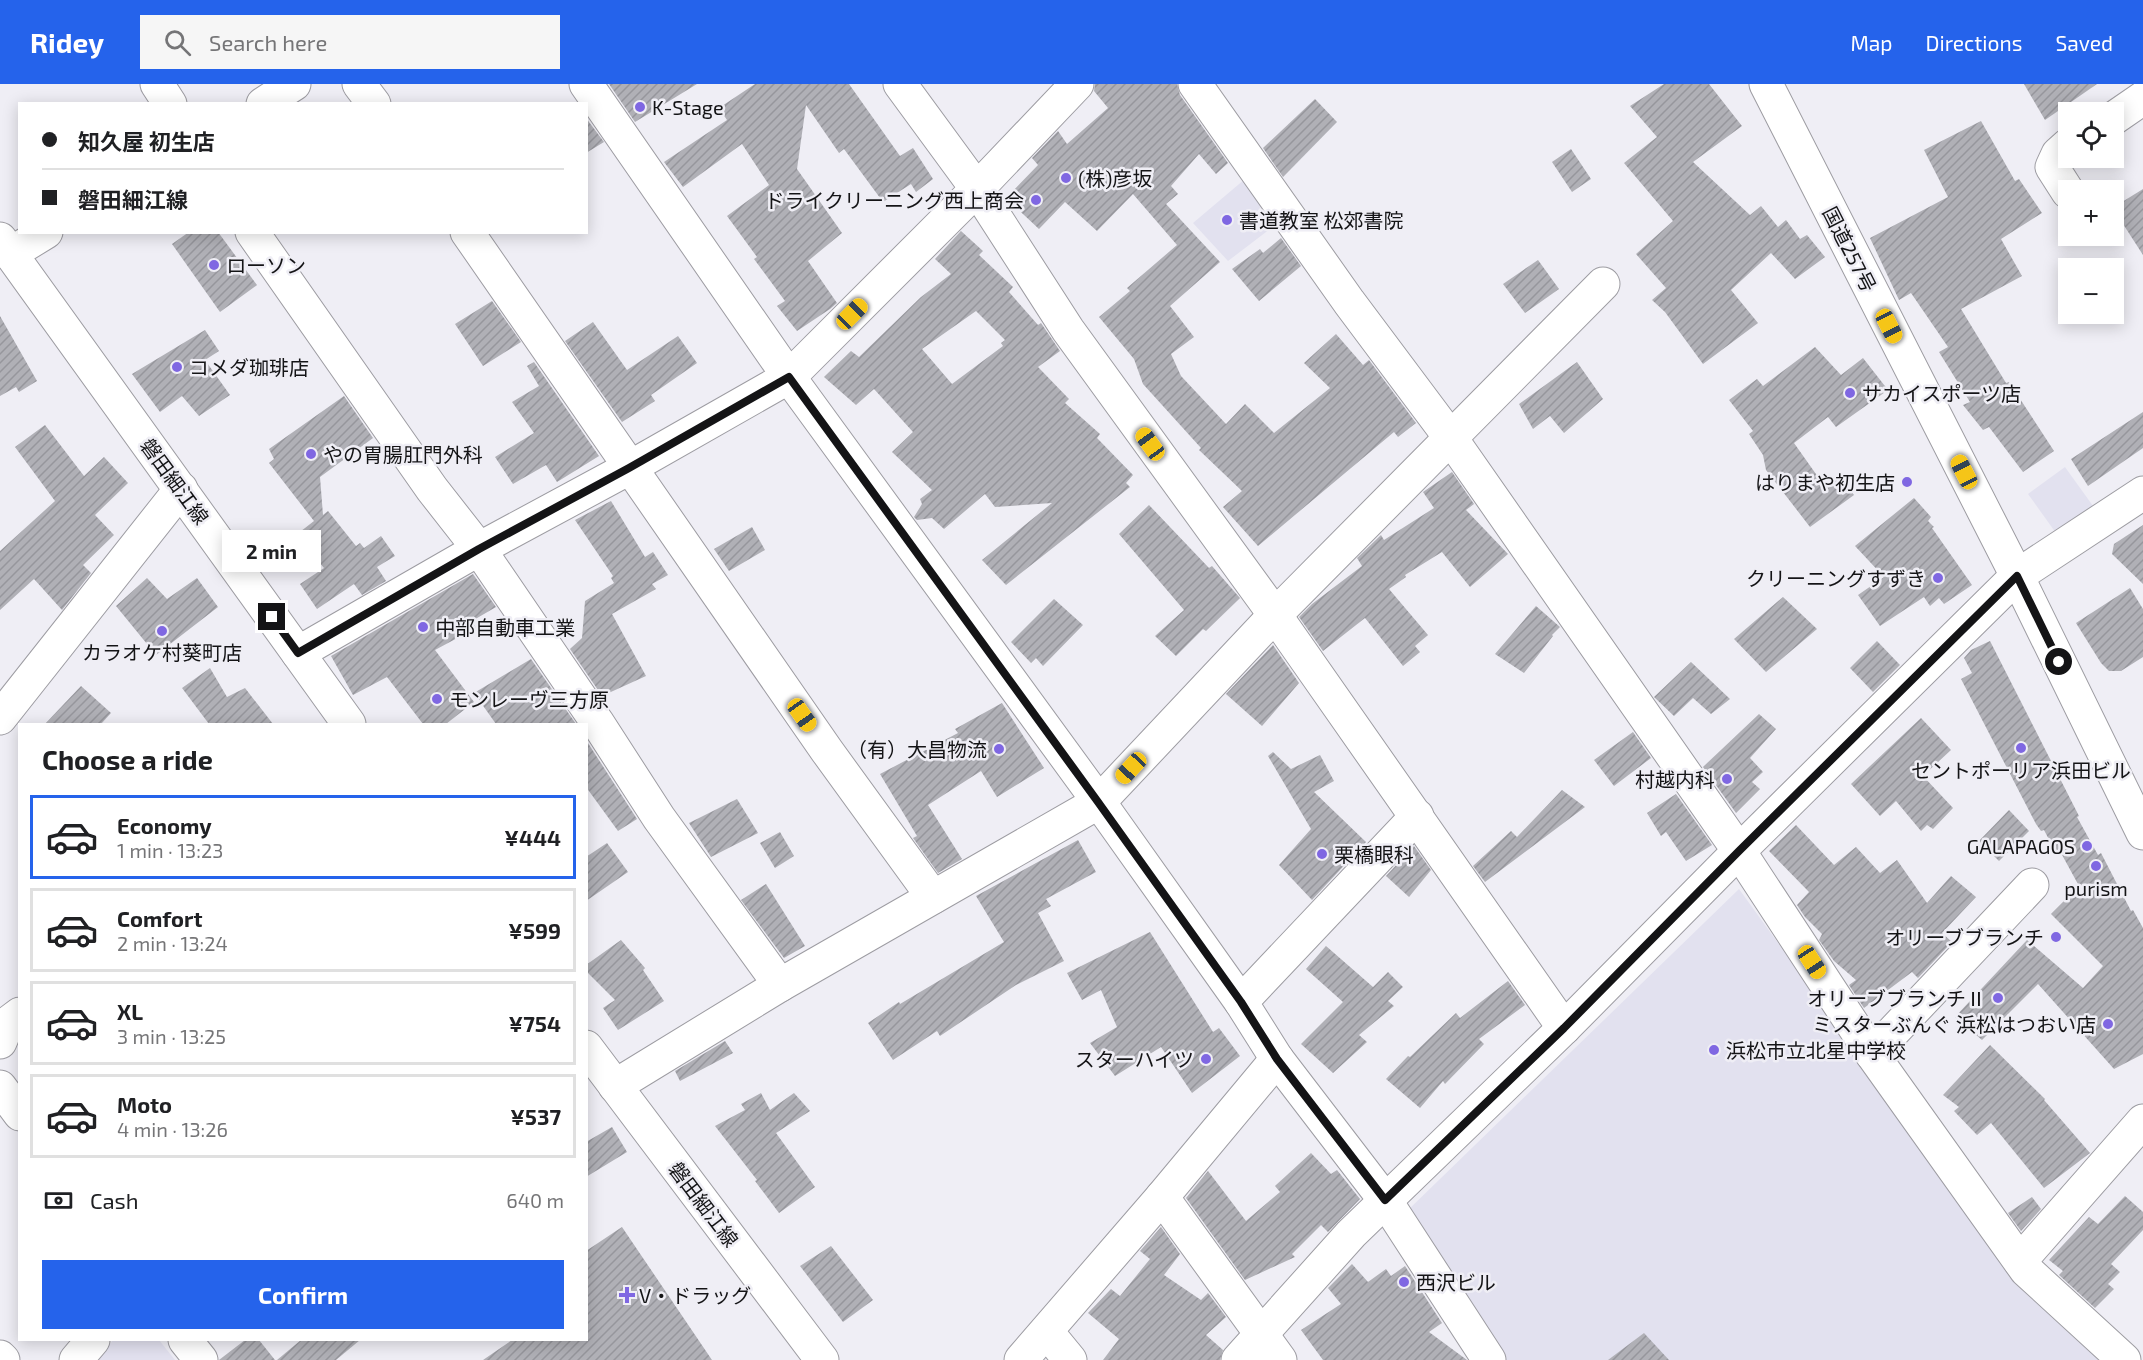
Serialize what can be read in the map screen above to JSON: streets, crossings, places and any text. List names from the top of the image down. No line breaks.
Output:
{"streets":{"main road":["国道257号","磐田細江線"]},"places":{"other":["K-Stage","(株)彦坂","ドライクリーニング西上商会","書道教室 松郊書院","ローソン","コメダ珈琲店","サカイスポーツ店","やの胃腸肛門外科","はりまや初生店","クリーニングすずき","中部自動車工業","カラオケ村葵町店","モンレーヴ三方原","セントポーリア浜田ビル","（有）大昌物流","村越内科","GALAPAGOS","栗橋眼科","purism","オリーブブランチ","オリーブブランチⅡ","ミスターぶんぐ 浜松はつおい店","浜松市立北星中学校","スターハイツ","西沢ビル"],"health":["V・ドラッグ"]},"page":{"header":"Ridey","search":"Search here","nav":["Map","Directions","Saved"],"map_buttons":["+","−"],"banner":["知久屋 初生店","磐田細江線"],"bubble":"2 min","heading":"Choose a ride","list":[{"name":"Economy","note":"1 min · 13:23","value":"¥444"},{"name":"Comfort","note":"2 min · 13:24","value":"¥599"},{"name":"XL","note":"3 min · 13:25","value":"¥754"},{"name":"Moto","note":"4 min · 13:26","value":"¥537"}],"pay":["Cash","640 m"],"buttons":"Confirm"}}
